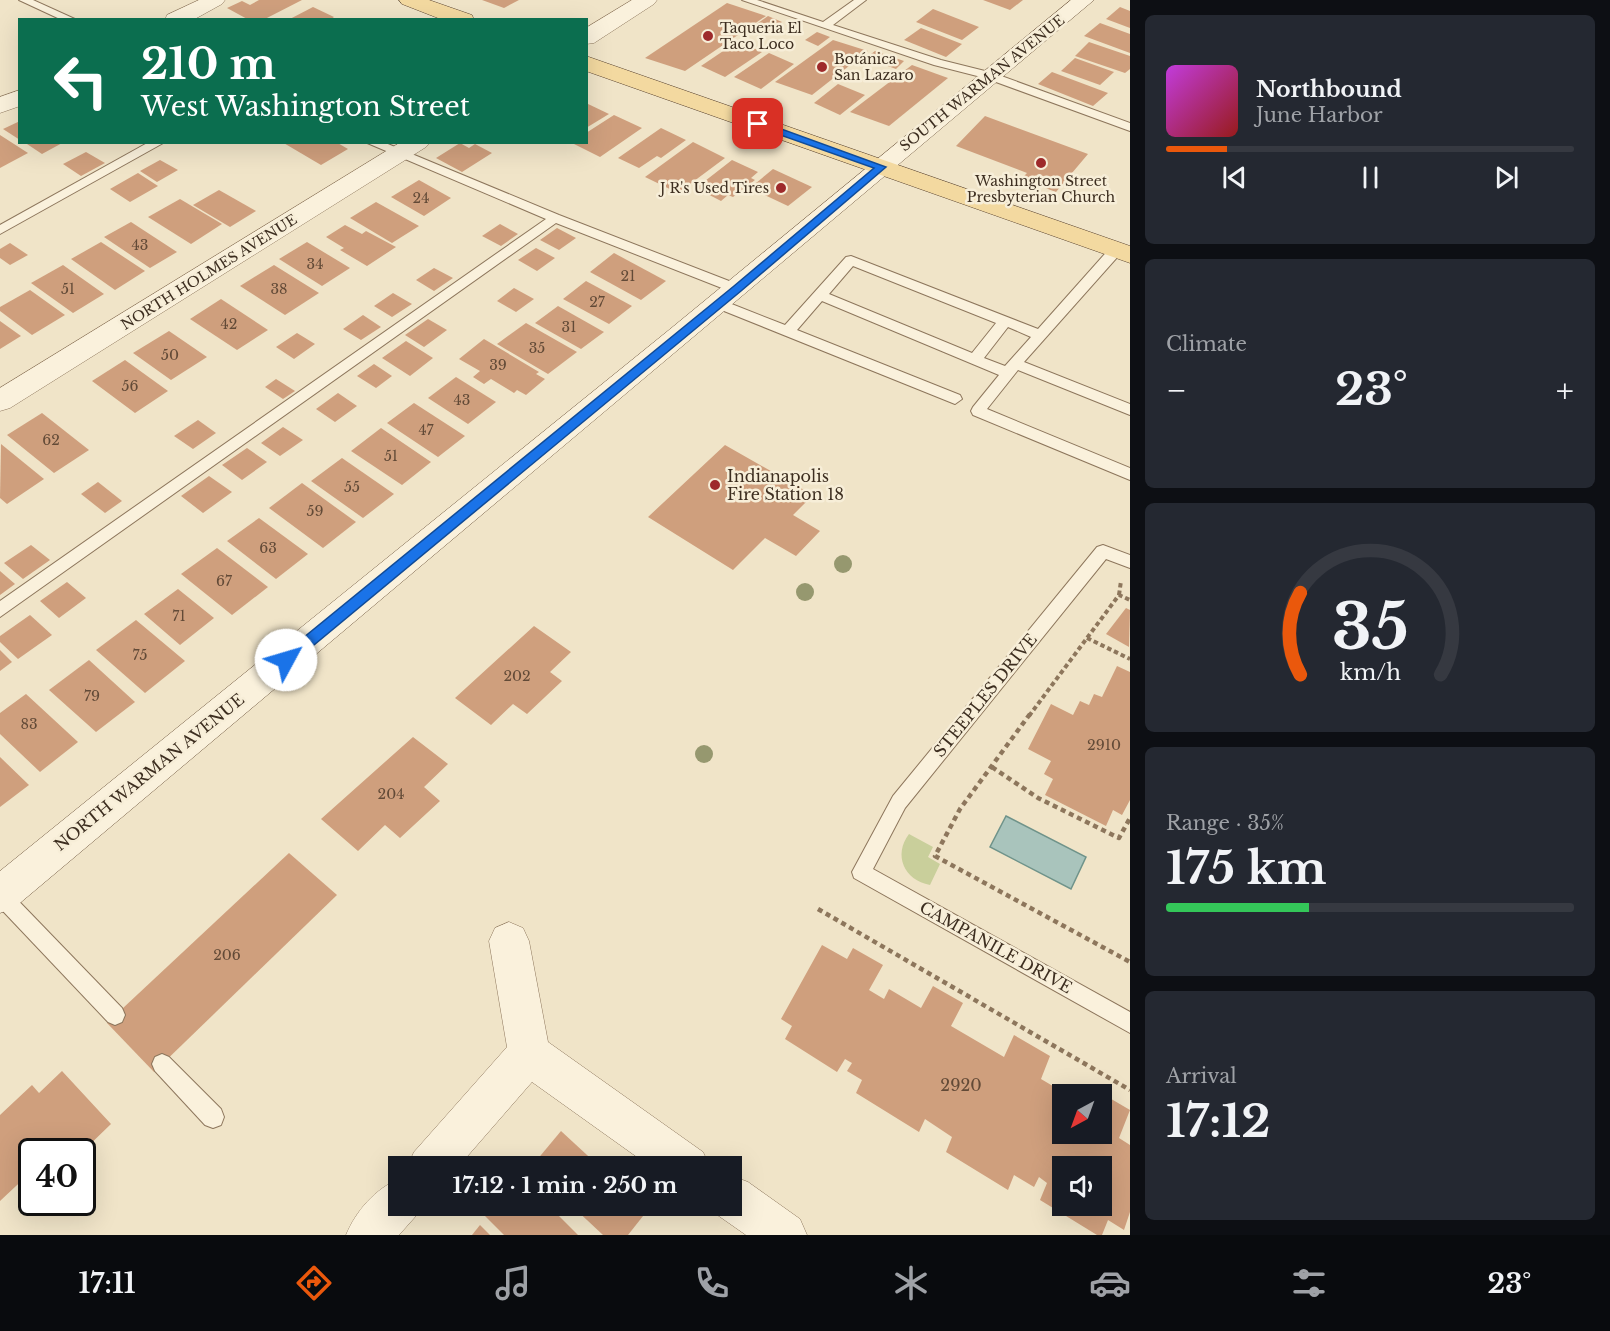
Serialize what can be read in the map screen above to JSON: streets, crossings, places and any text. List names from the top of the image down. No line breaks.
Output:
{"streets":{"street":["SOUTH WARMAN AVENUE","NORTH HOLMES AVENUE","NORTH WARMAN AVENUE"],"lane":["STEEPLES DRIVE","CAMPANILE DRIVE"]},"crossings":[["SOUTH WARMAN AVENUE","NORTH WARMAN AVENUE"],["STEEPLES DRIVE","CAMPANILE DRIVE"]],"places":["Taqueria El Taco Loco","Botánica San Lazaro","Washington Street Presbyterian Church","J R's Used Tires","Indianapolis Fire Station 18"],"house_numbers":["24","43","34","21","51","38","27","42","31","35","50","39","56","43","47","62","51","55","59","63","67","71","75","202","79","83","2910","204","206","2920"],"north":"bottom left","page":{"turn":["210 m","West Washington Street"],"song":["Northbound","June Harbor"],"tile":["Climate",["Range · 35%","175 km"],["Arrival","17:12"]],"heat":["−","23°","+"],"limit":"40","trip":"17:12 · 1 min · 250 m","tabs":["17:11","23°"],"gauge":["35","km/h"]}}
